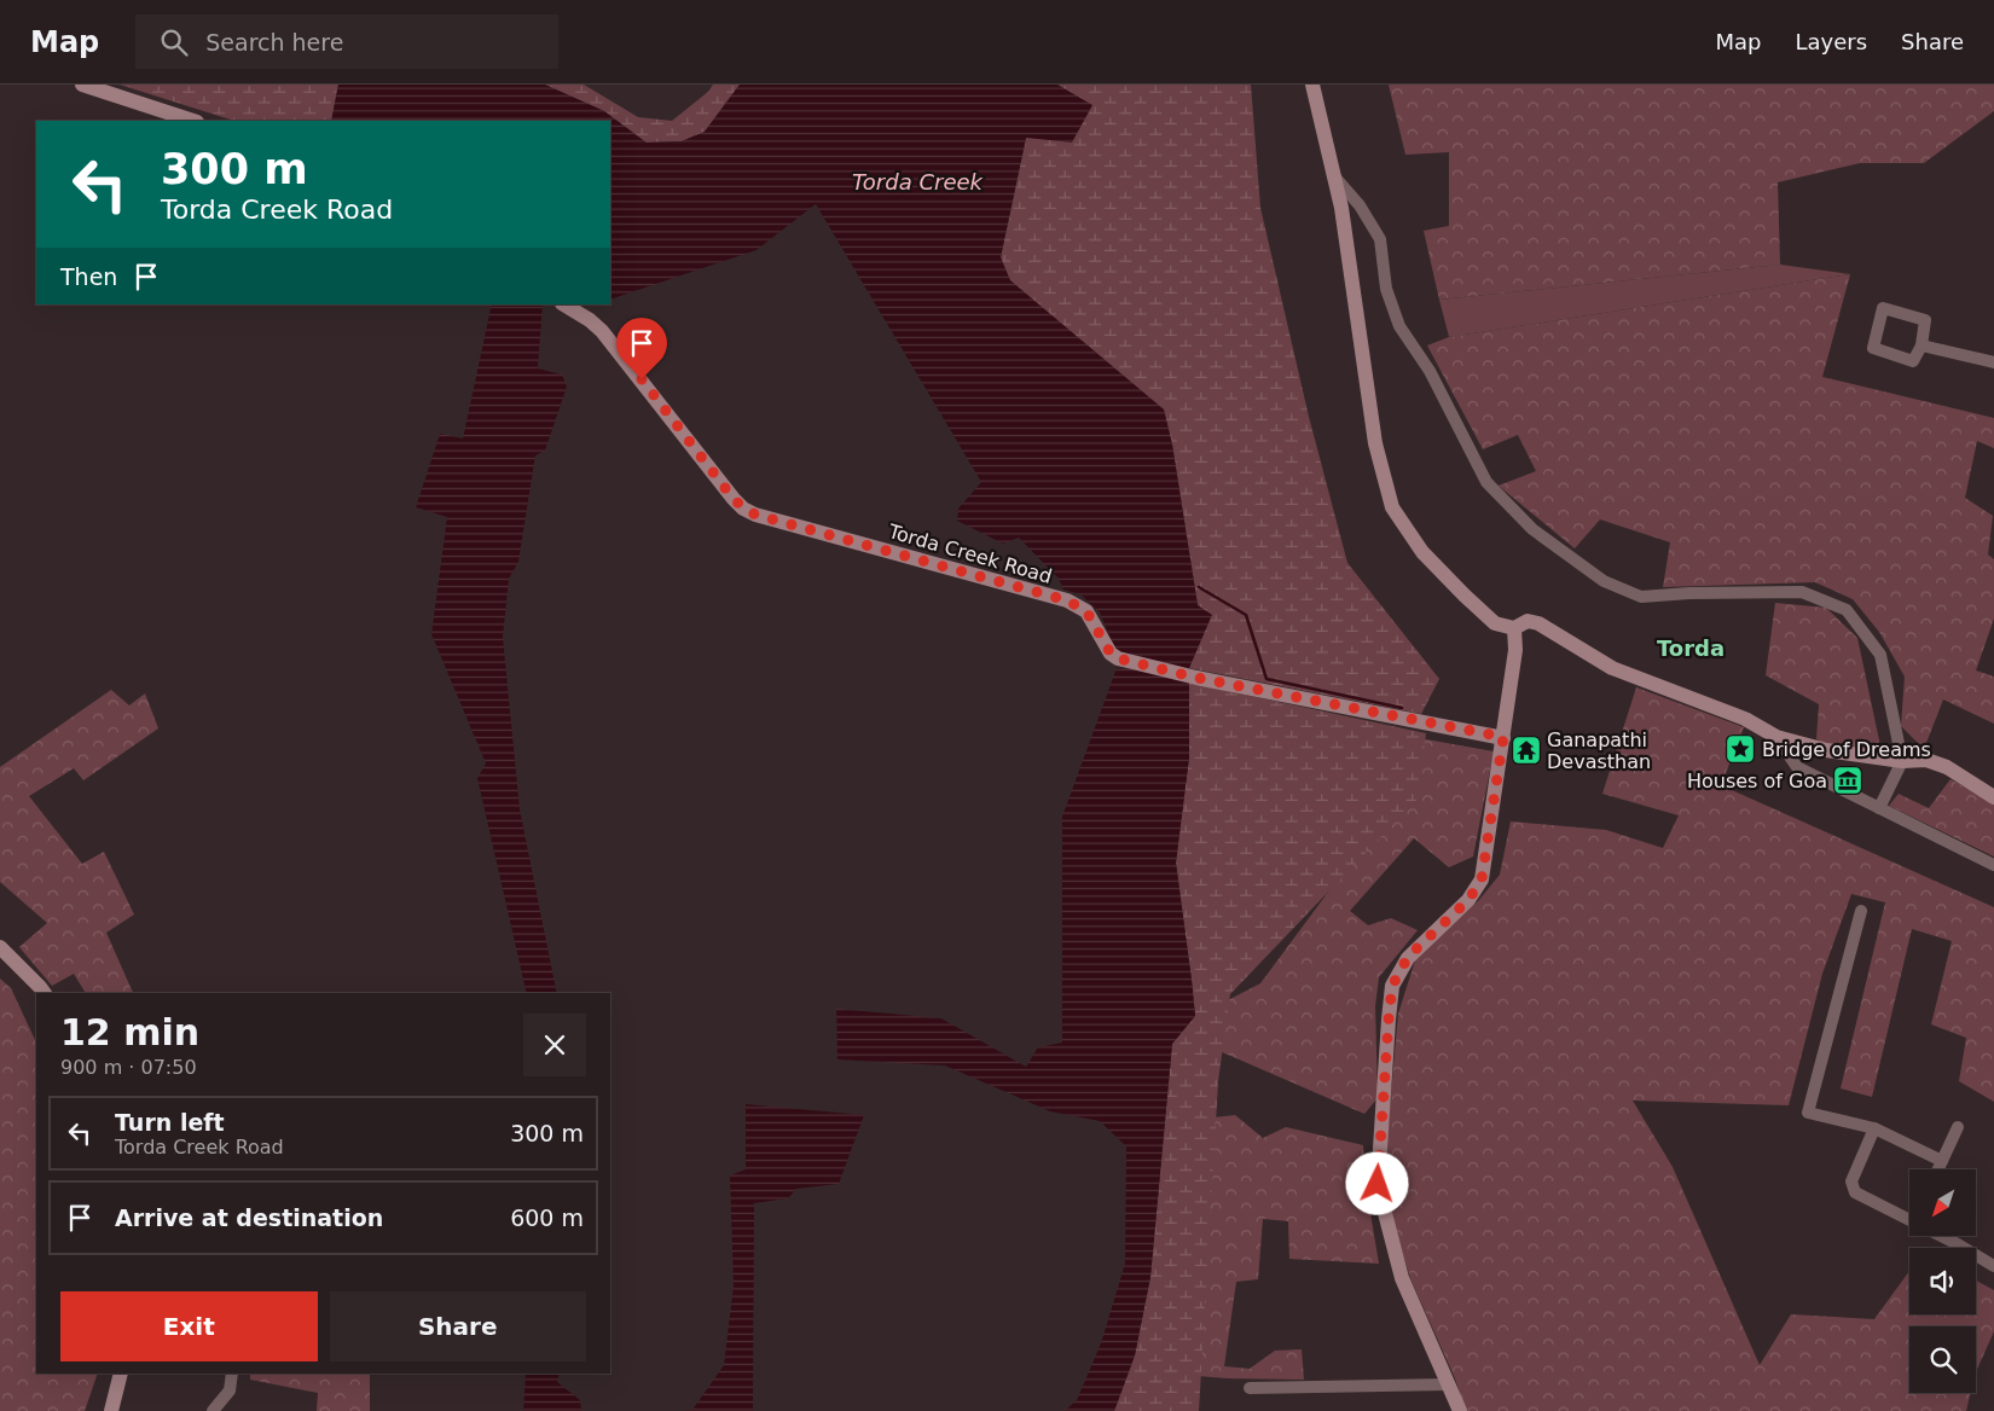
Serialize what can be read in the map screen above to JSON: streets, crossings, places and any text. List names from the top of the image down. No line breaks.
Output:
{"streets":{"street":["Torda Creek Road"]},"districts":["Torda"],"water":["Torda Creek"],"places":{"place":["Bridge of Dreams"],"temple":["Ganapathi Devasthan"],"museum":["Houses of Goa"]},"north":"bottom left","page":{"header":"Map","search":"Search here","nav":["Map","Layers","Share"],"turn":["300 m","Torda Creek Road"],"then":"Then","heading":["12 min","900 m · 07:50"],"list":[{"name":"Turn left","note":"Torda Creek Road","value":"300 m"},{"name":"Arrive at destination","value":"600 m"}],"buttons":["Exit","Share"]}}
